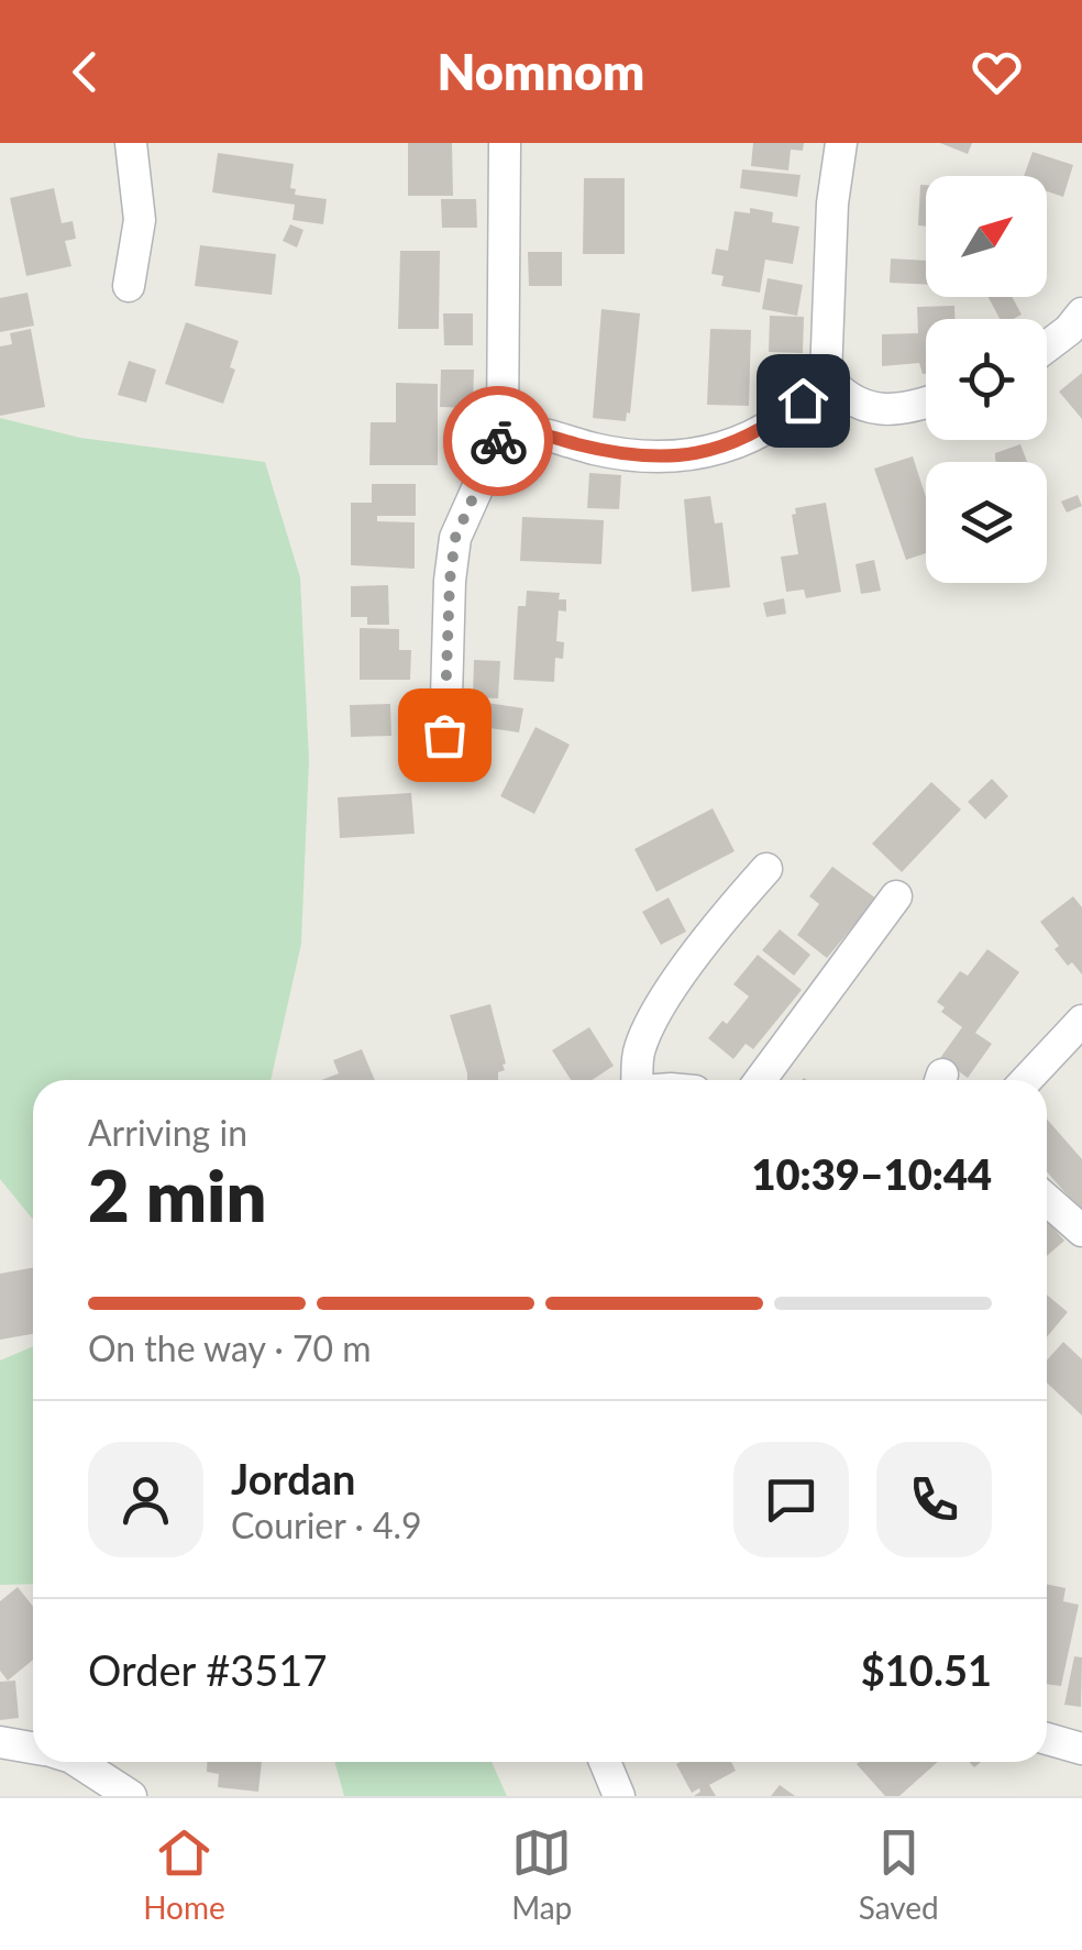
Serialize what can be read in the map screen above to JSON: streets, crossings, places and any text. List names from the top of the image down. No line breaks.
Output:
{"north":"top right","page":{"header":"Nomnom","heading":["2 min","Arriving in","10:39–10:44"],"panel":["Jordan","Courier · 4.9","Order #3517","$10.51"],"bar":"On the way · 70 m","tabs":["Home","Map","Saved"]}}
